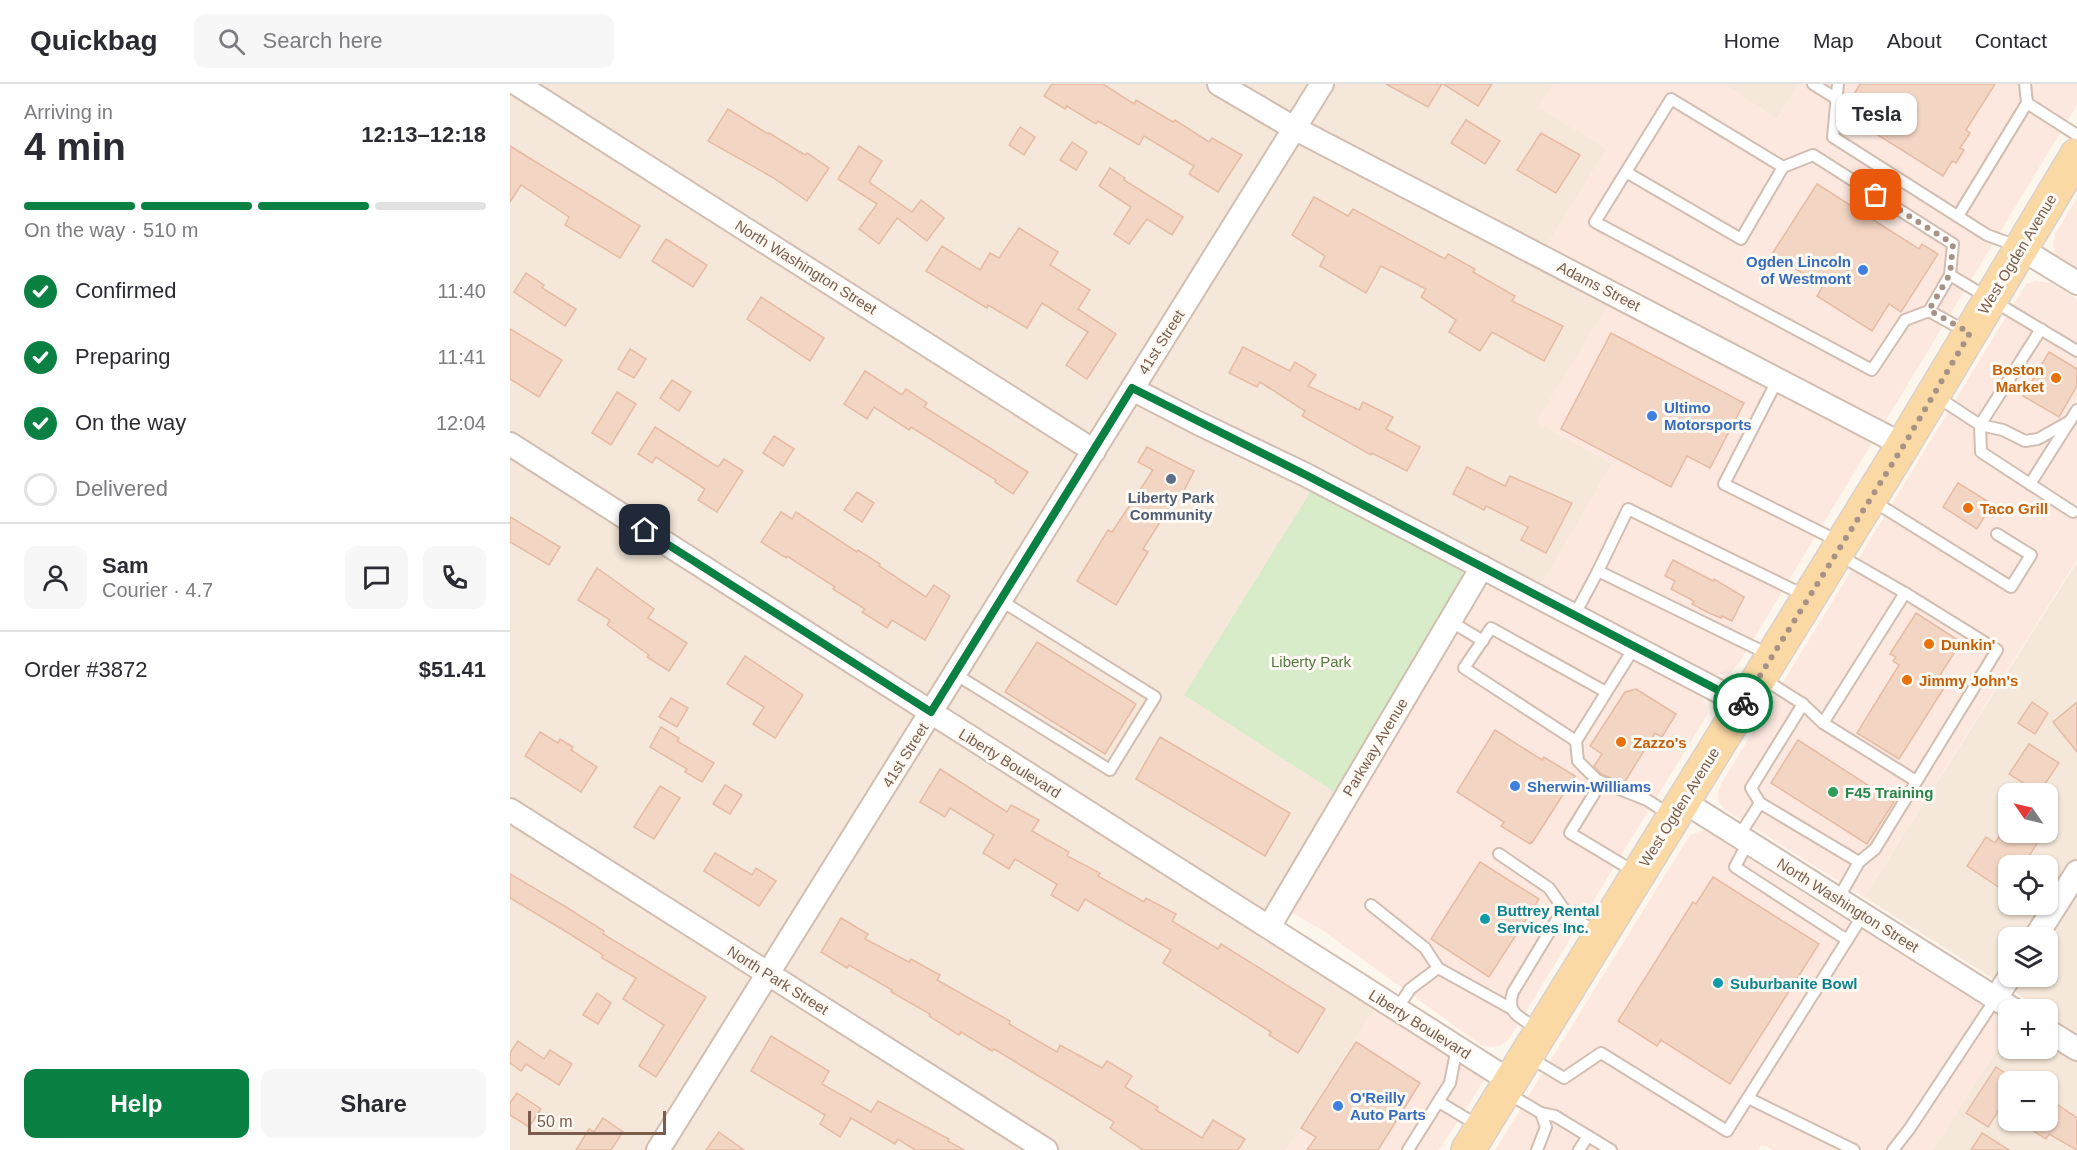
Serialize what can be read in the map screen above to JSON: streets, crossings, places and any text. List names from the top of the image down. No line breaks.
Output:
{"streets":{"main road":["West Ogden Avenue"],"street":["North Washington Street","Adams Street","41st Street","Parkway Avenue","Liberty Boulevard","North Park Street"]},"crossings":[["West Ogden Avenue","North Washington Street"],["West Ogden Avenue","Adams Street"],["West Ogden Avenue","Liberty Boulevard"],["North Washington Street","41st Street"],["Adams Street","41st Street"],["41st Street","Liberty Boulevard"],["41st Street","North Park Street"],["Parkway Avenue","Liberty Boulevard"]],"parks":["Liberty Park"],"places":["Tesla","Ogden Lincoln of Westmont","Boston Market","Ultimo Motorsports","Liberty Park Community","Taco Grill","Dunkin'","Jimmy John's","Zazzo's","Sherwin-Williams","F45 Training","Buttrey Rental Services Inc.","Suburbanite Bowl","O'Reilly Auto Parts"],"scale_bar":"50 m","north":"top left","page":{"header":"Quickbag","search":"Search here","nav":["Home","Map","About","Contact"],"heading":["4 min","Arriving in","12:13–12:18"],"panel":["Sam","Courier · 4.7","Order #3872","$51.41"],"bubble":"Tesla","bar":"On the way · 510 m","list":[["Confirmed","11:40"],["Preparing","11:41"],["On the way","12:04"],"Delivered"],"map_buttons":["+","−"],"buttons":["Help","Share"],"scale":"50 m"}}
